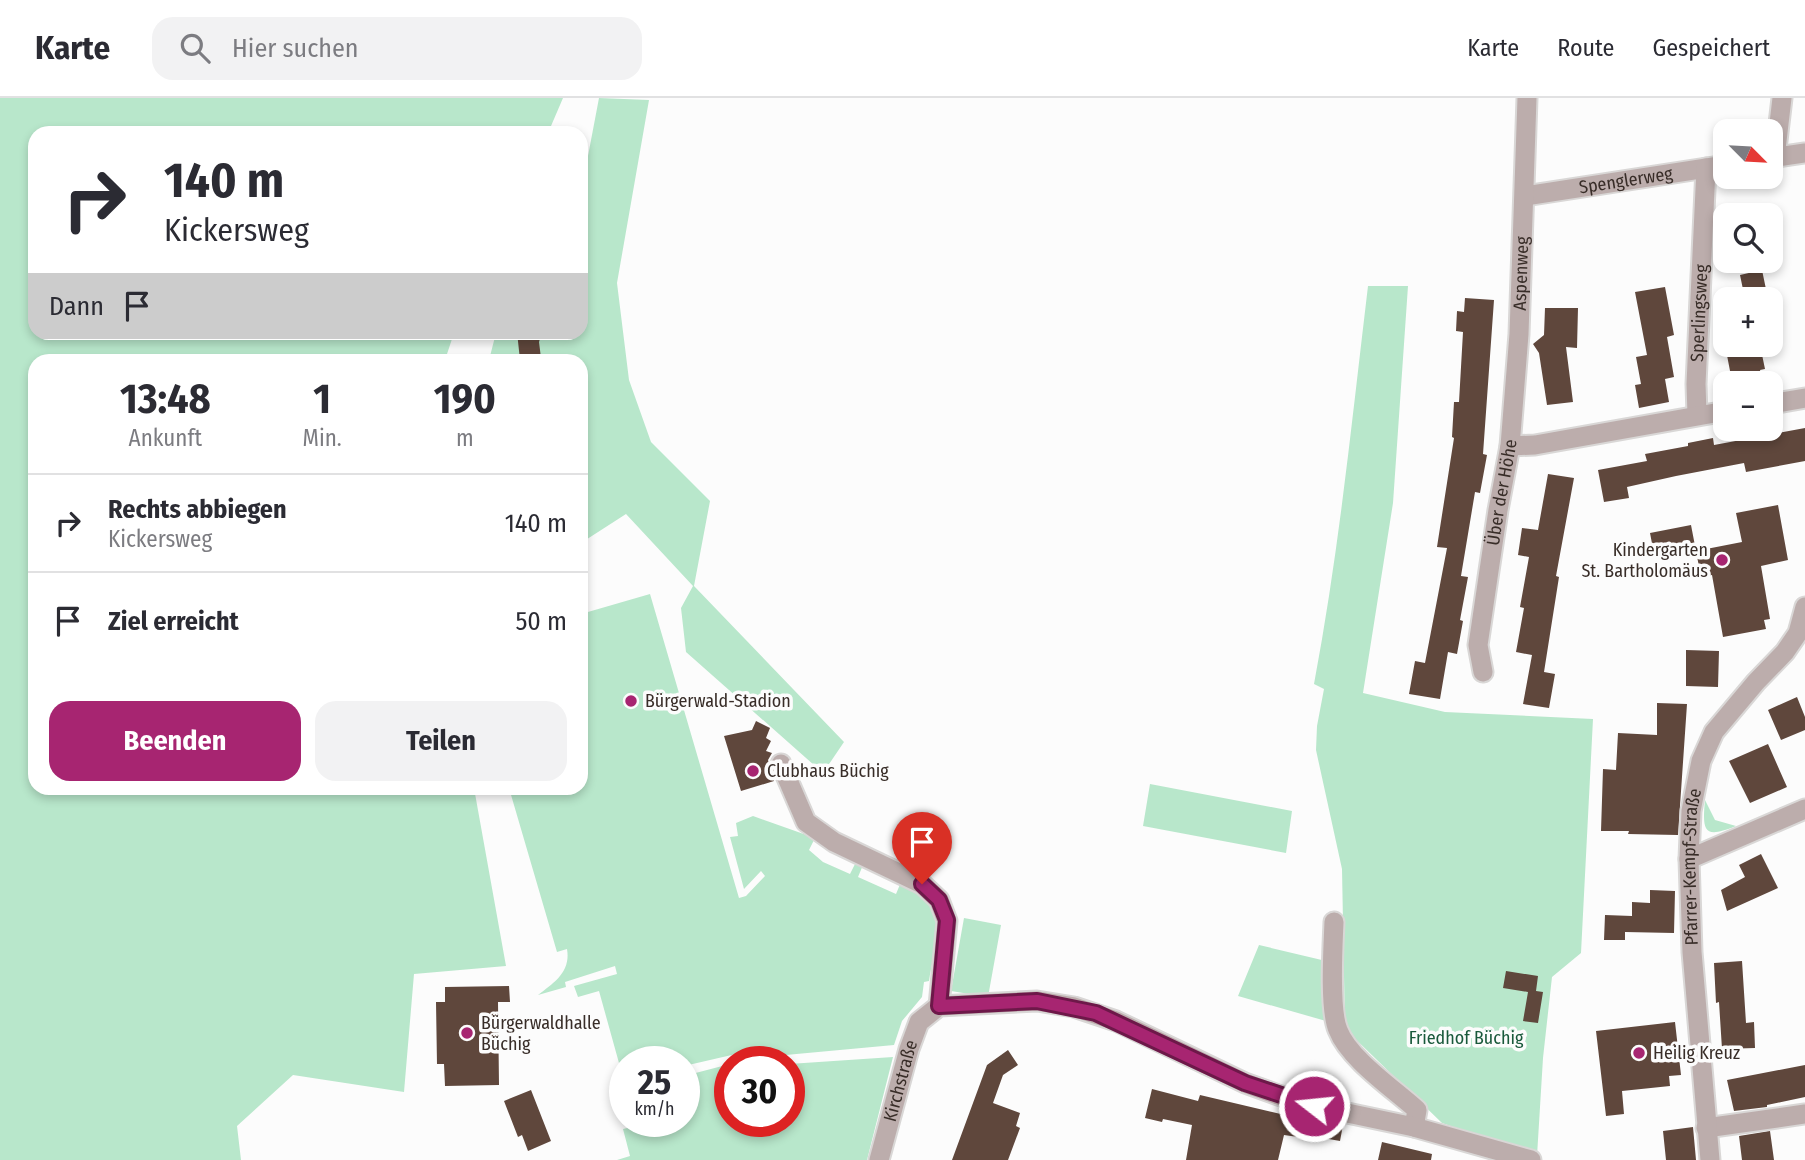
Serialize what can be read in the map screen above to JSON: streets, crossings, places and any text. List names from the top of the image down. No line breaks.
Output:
{"streets":{"street":["Spenglerweg","Aspenweg","Sperlingsweg","Über der Höhe","Pfarrer-Kempf-Straße","Kirchstraße"]},"crossings":[["Spenglerweg","Aspenweg"],["Spenglerweg","Sperlingsweg"],["Aspenweg","Über der Höhe"],["Sperlingsweg","Über der Höhe"]],"parks":["Friedhof Büchig"],"places":["Kindergarten St. Bartholomäus","Bürgerwald-Stadion","Clubhaus Büchig","Bürgerwaldhalle Büchig","Heilig Kreuz"],"north":"bottom right","page":{"header":"Karte","search":"Hier suchen","nav":["Karte","Route","Gespeichert"],"map_buttons":["+","−"],"turn":["140 m","Kickersweg"],"then":"Dann","eta":["13:48","Ankunft","1","Min.","190","m"],"list":[{"name":"Rechts abbiegen","note":"Kickersweg","value":"140 m"},{"name":"Ziel erreicht","value":"50 m"}],"buttons":["Beenden","Teilen"],"speed":"25 km/h","limit":"30"}}
